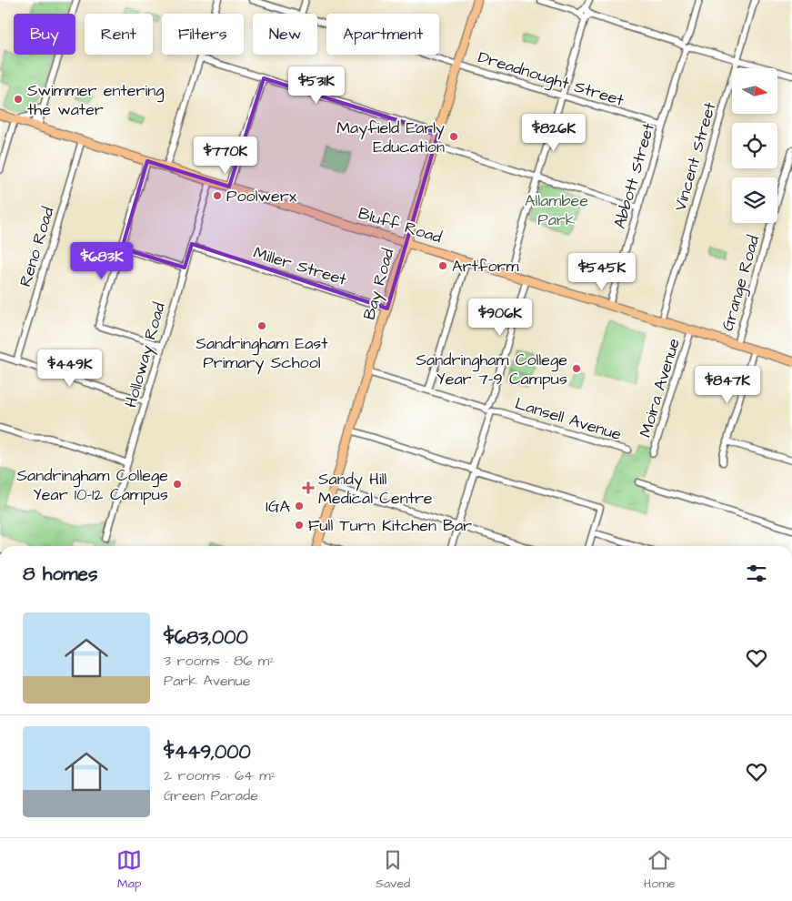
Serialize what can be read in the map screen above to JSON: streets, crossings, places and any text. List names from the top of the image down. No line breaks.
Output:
{"streets":{"main road":["Bluff Road","Bay Road"],"street":["Dreadnought Street","Vincent Street","Abbott Street","Reno Road","Miller Street","Grange Road","Holloway Road","Moira Avenue","Lansell Avenue"]},"crossings":[["Dreadnought Street","Abbott Street"],["Dreadnought Street","Bay Road"],["Vincent Street","Bluff Road"],["Abbott Street","Bluff Road"],["Bluff Road","Reno Road"],["Bluff Road","Grange Road"],["Bluff Road","Bay Road"],["Bluff Road","Holloway Road"],["Bluff Road","Moira Avenue"],["Miller Street","Bay Road"],["Miller Street","Holloway Road"],["Bay Road","Lansell Avenue"]],"parks":["Allambee Park"],"places":{"other":["Swimmer entering the water","Mayfield Early Education","Poolwerx","Artform","Sandringham East Primary School","Sandringham College Year 7-9 Campus","Sandringham College Year 10-12 Campus","IGA","Full Turn Kitchen Bar"],"health":["Sandy Hill Medical Centre"]},"north":"right","page":{"chip":["Buy","Rent","Filters","New","Apartment"],"price":["$531K","$826K","$770K","$683K","$545K","$906K","$449K","$847K"],"heading":"8 homes","list":[{"name":"$683,000","note":"3 rooms · 86 m² · Park Avenue"},{"name":"$449,000","note":"2 rooms · 64 m² · Green Parade"}],"tabs":["Map","Saved","Home"]}}
